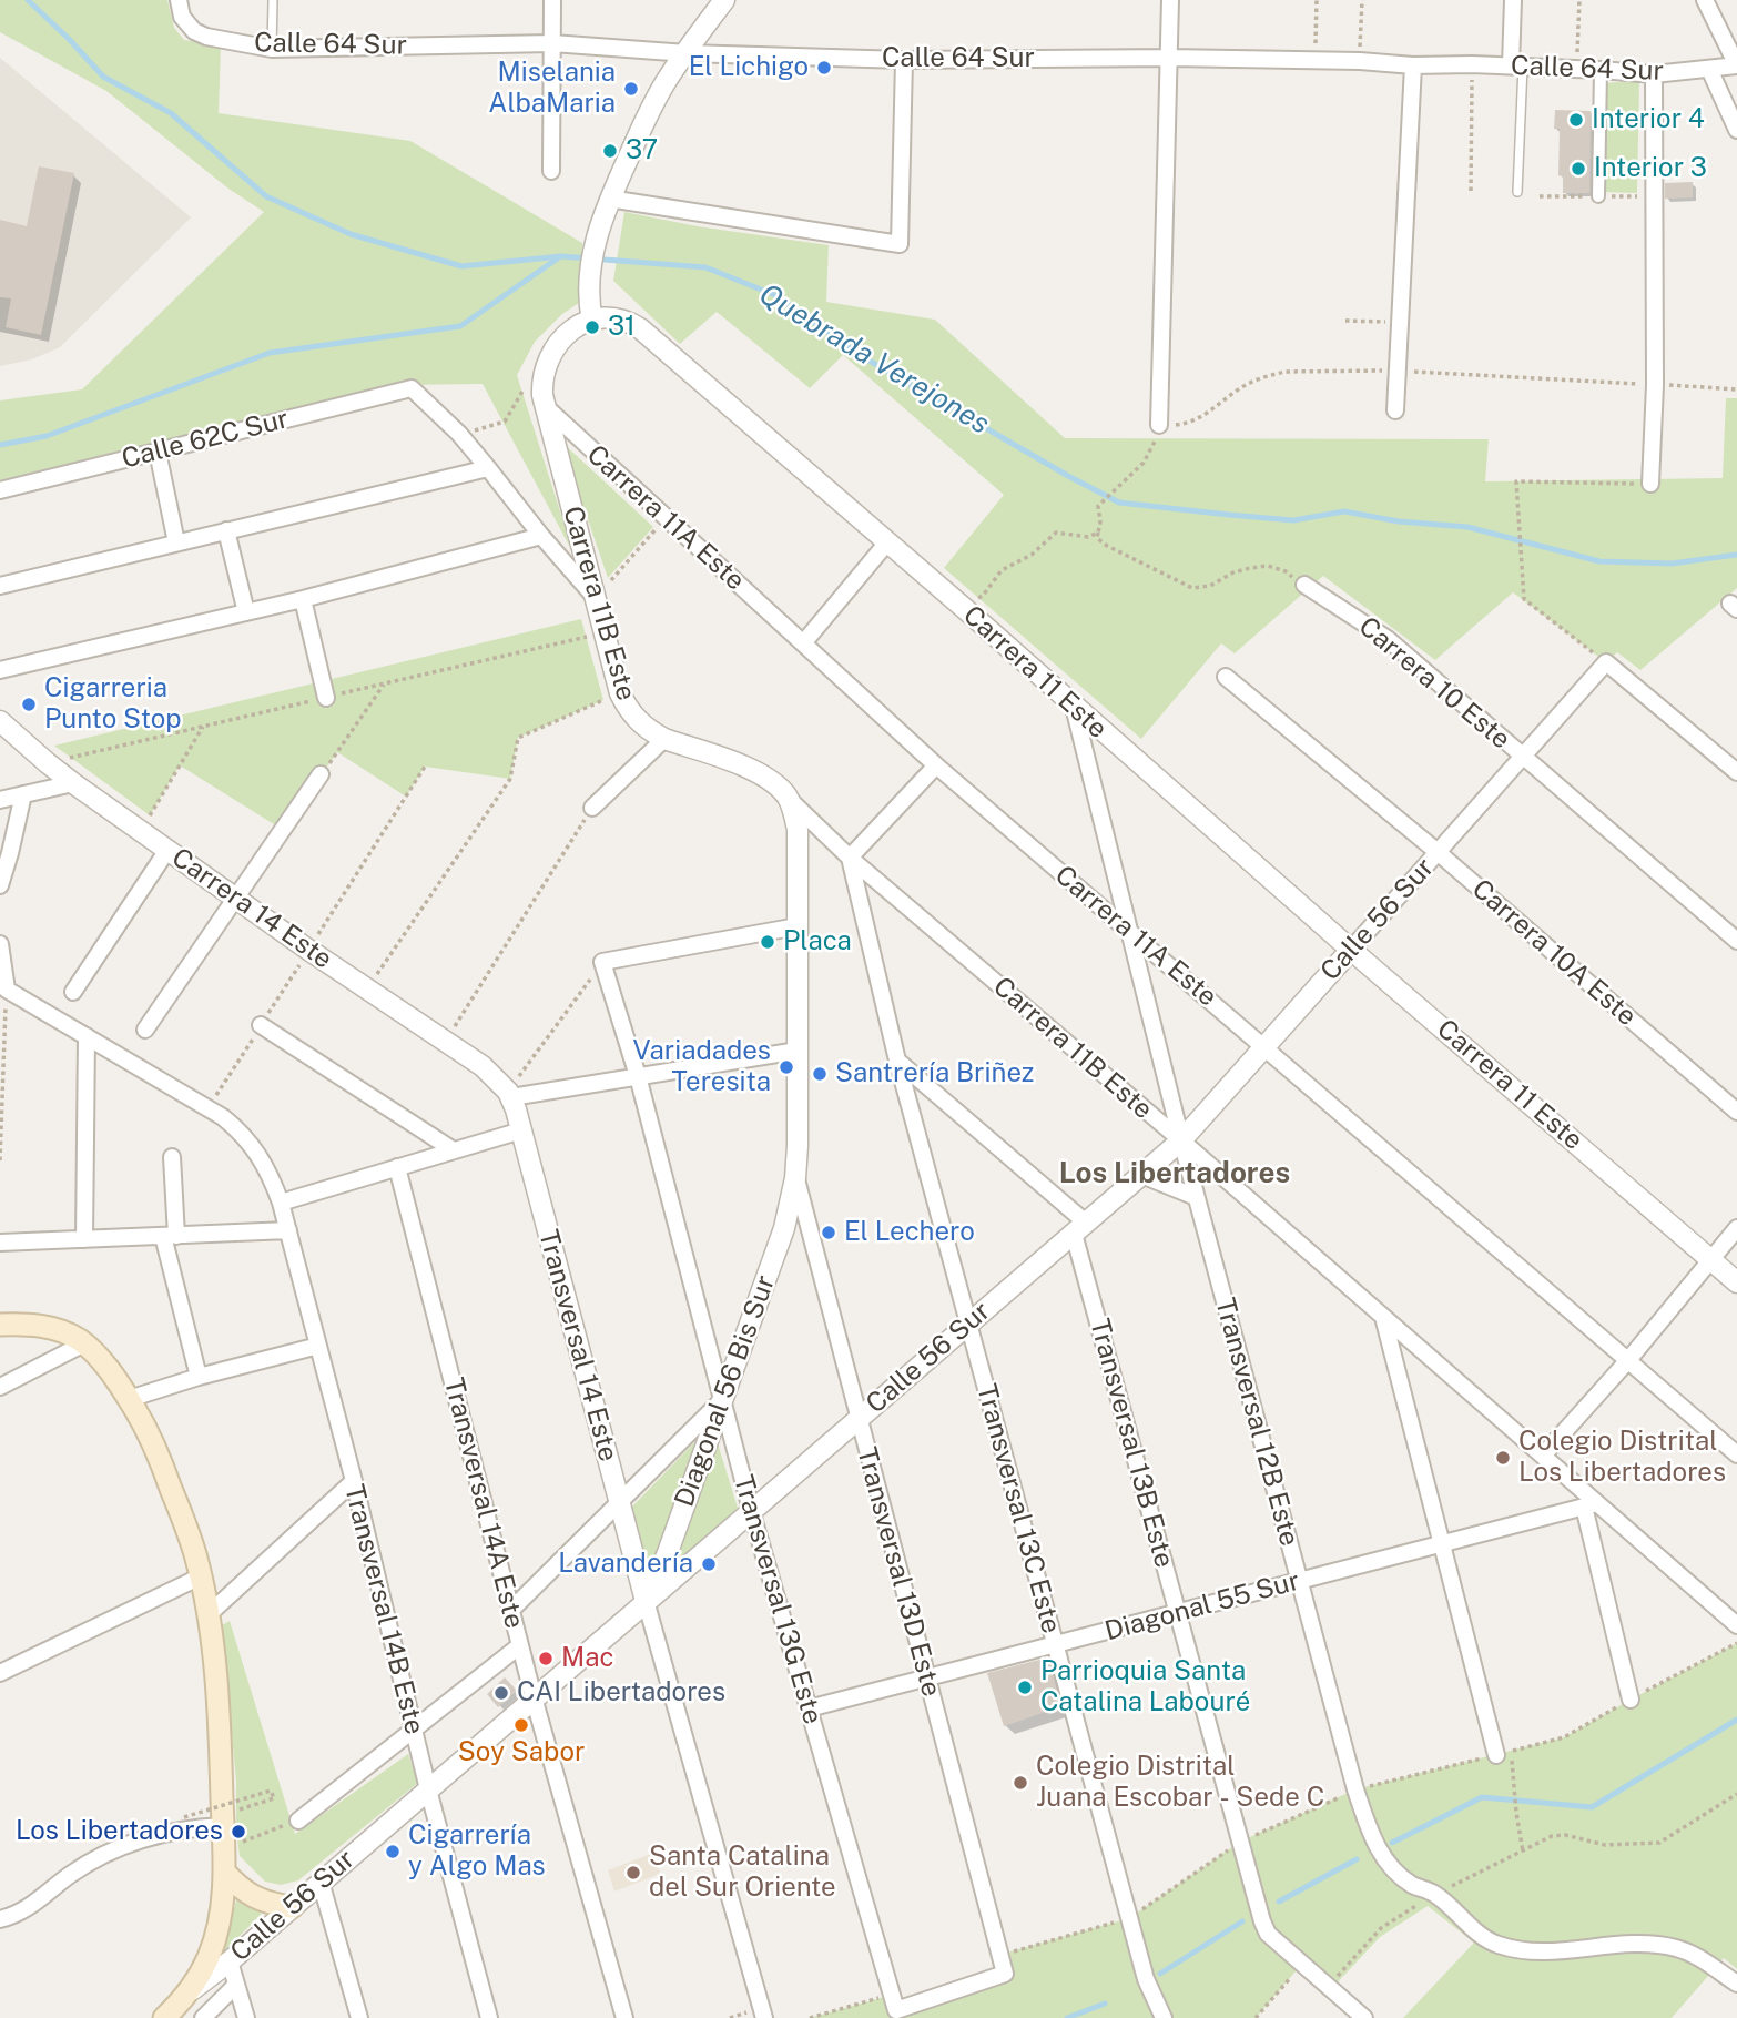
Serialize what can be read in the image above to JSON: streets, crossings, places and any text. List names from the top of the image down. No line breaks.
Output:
{"streets":{"street":["Calle 64 Sur","Calle 62C Sur","Carrera 11A Este","Carrera 11B Este","Carrera 11 Este","Carrera 10 Este","Carrera 14 Este","Calle 56 Sur","Carrera 10A Este","Transversal 14 Este","Diagonal 56 Bis Sur","Transversal 12B Este","Transversal 13B Este","Transversal 14A Este","Transversal 13C Este","Transversal 13D Este","Transversal 13G Este","Diagonal 55 Sur","Transversal 14B Este"]},"crossings":[["Carrera 11A Este","Carrera 11B Este"],["Carrera 11A Este","Calle 56 Sur"],["Carrera 11A Este","Transversal 12B Este"],["Carrera 11B Este","Calle 56 Sur"],["Carrera 11B Este","Transversal 12B Este"],["Carrera 11B Este","Transversal 13C Este"],["Carrera 11B Este","Transversal 13D Este"],["Carrera 11B Este","Diagonal 55 Sur"],["Carrera 11 Este","Calle 56 Sur"],["Carrera 11 Este","Transversal 12B Este"],["Carrera 10 Este","Calle 56 Sur"],["Carrera 14 Este","Transversal 14 Este"],["Calle 56 Sur","Carrera 10A Este"],["Calle 56 Sur","Transversal 14 Este"],["Calle 56 Sur","Diagonal 56 Bis Sur"],["Calle 56 Sur","Transversal 12B Este"],["Calle 56 Sur","Transversal 13B Este"],["Calle 56 Sur","Transversal 14A Este"],["Calle 56 Sur","Transversal 13C Este"],["Calle 56 Sur","Transversal 13D Este"],["Calle 56 Sur","Transversal 13G Este"],["Calle 56 Sur","Transversal 14B Este"],["Transversal 14 Este","Diagonal 56 Bis Sur"],["Diagonal 56 Bis Sur","Transversal 13D Este"],["Diagonal 56 Bis Sur","Transversal 13G Este"],["Transversal 12B Este","Diagonal 55 Sur"],["Transversal 13B Este","Diagonal 55 Sur"],["Transversal 13C Este","Diagonal 55 Sur"],["Transversal 13D Este","Transversal 13G Este"],["Transversal 13D Este","Diagonal 55 Sur"],["Transversal 13G Este","Diagonal 55 Sur"]],"districts":["Los Libertadores"],"water":["Quebrada Verejones"],"places":["El Lichigo","Miselania AlbaMaria","Interior 4","37","Interior 3","31","Cigarreria Punto Stop","Placa","Variadades Teresita","Santrería Briñez","El Lechero","Colegio Distrital Los Libertadores","Lavandería","Mac","Parrioquia Santa Catalina Labouré","CAI Libertadores","Soy Sabor","Colegio Distrital Juana Escobar - Sede C","Los Libertadores","Cigarrería y Algo Mas","Santa Catalina del Sur Oriente"]}
